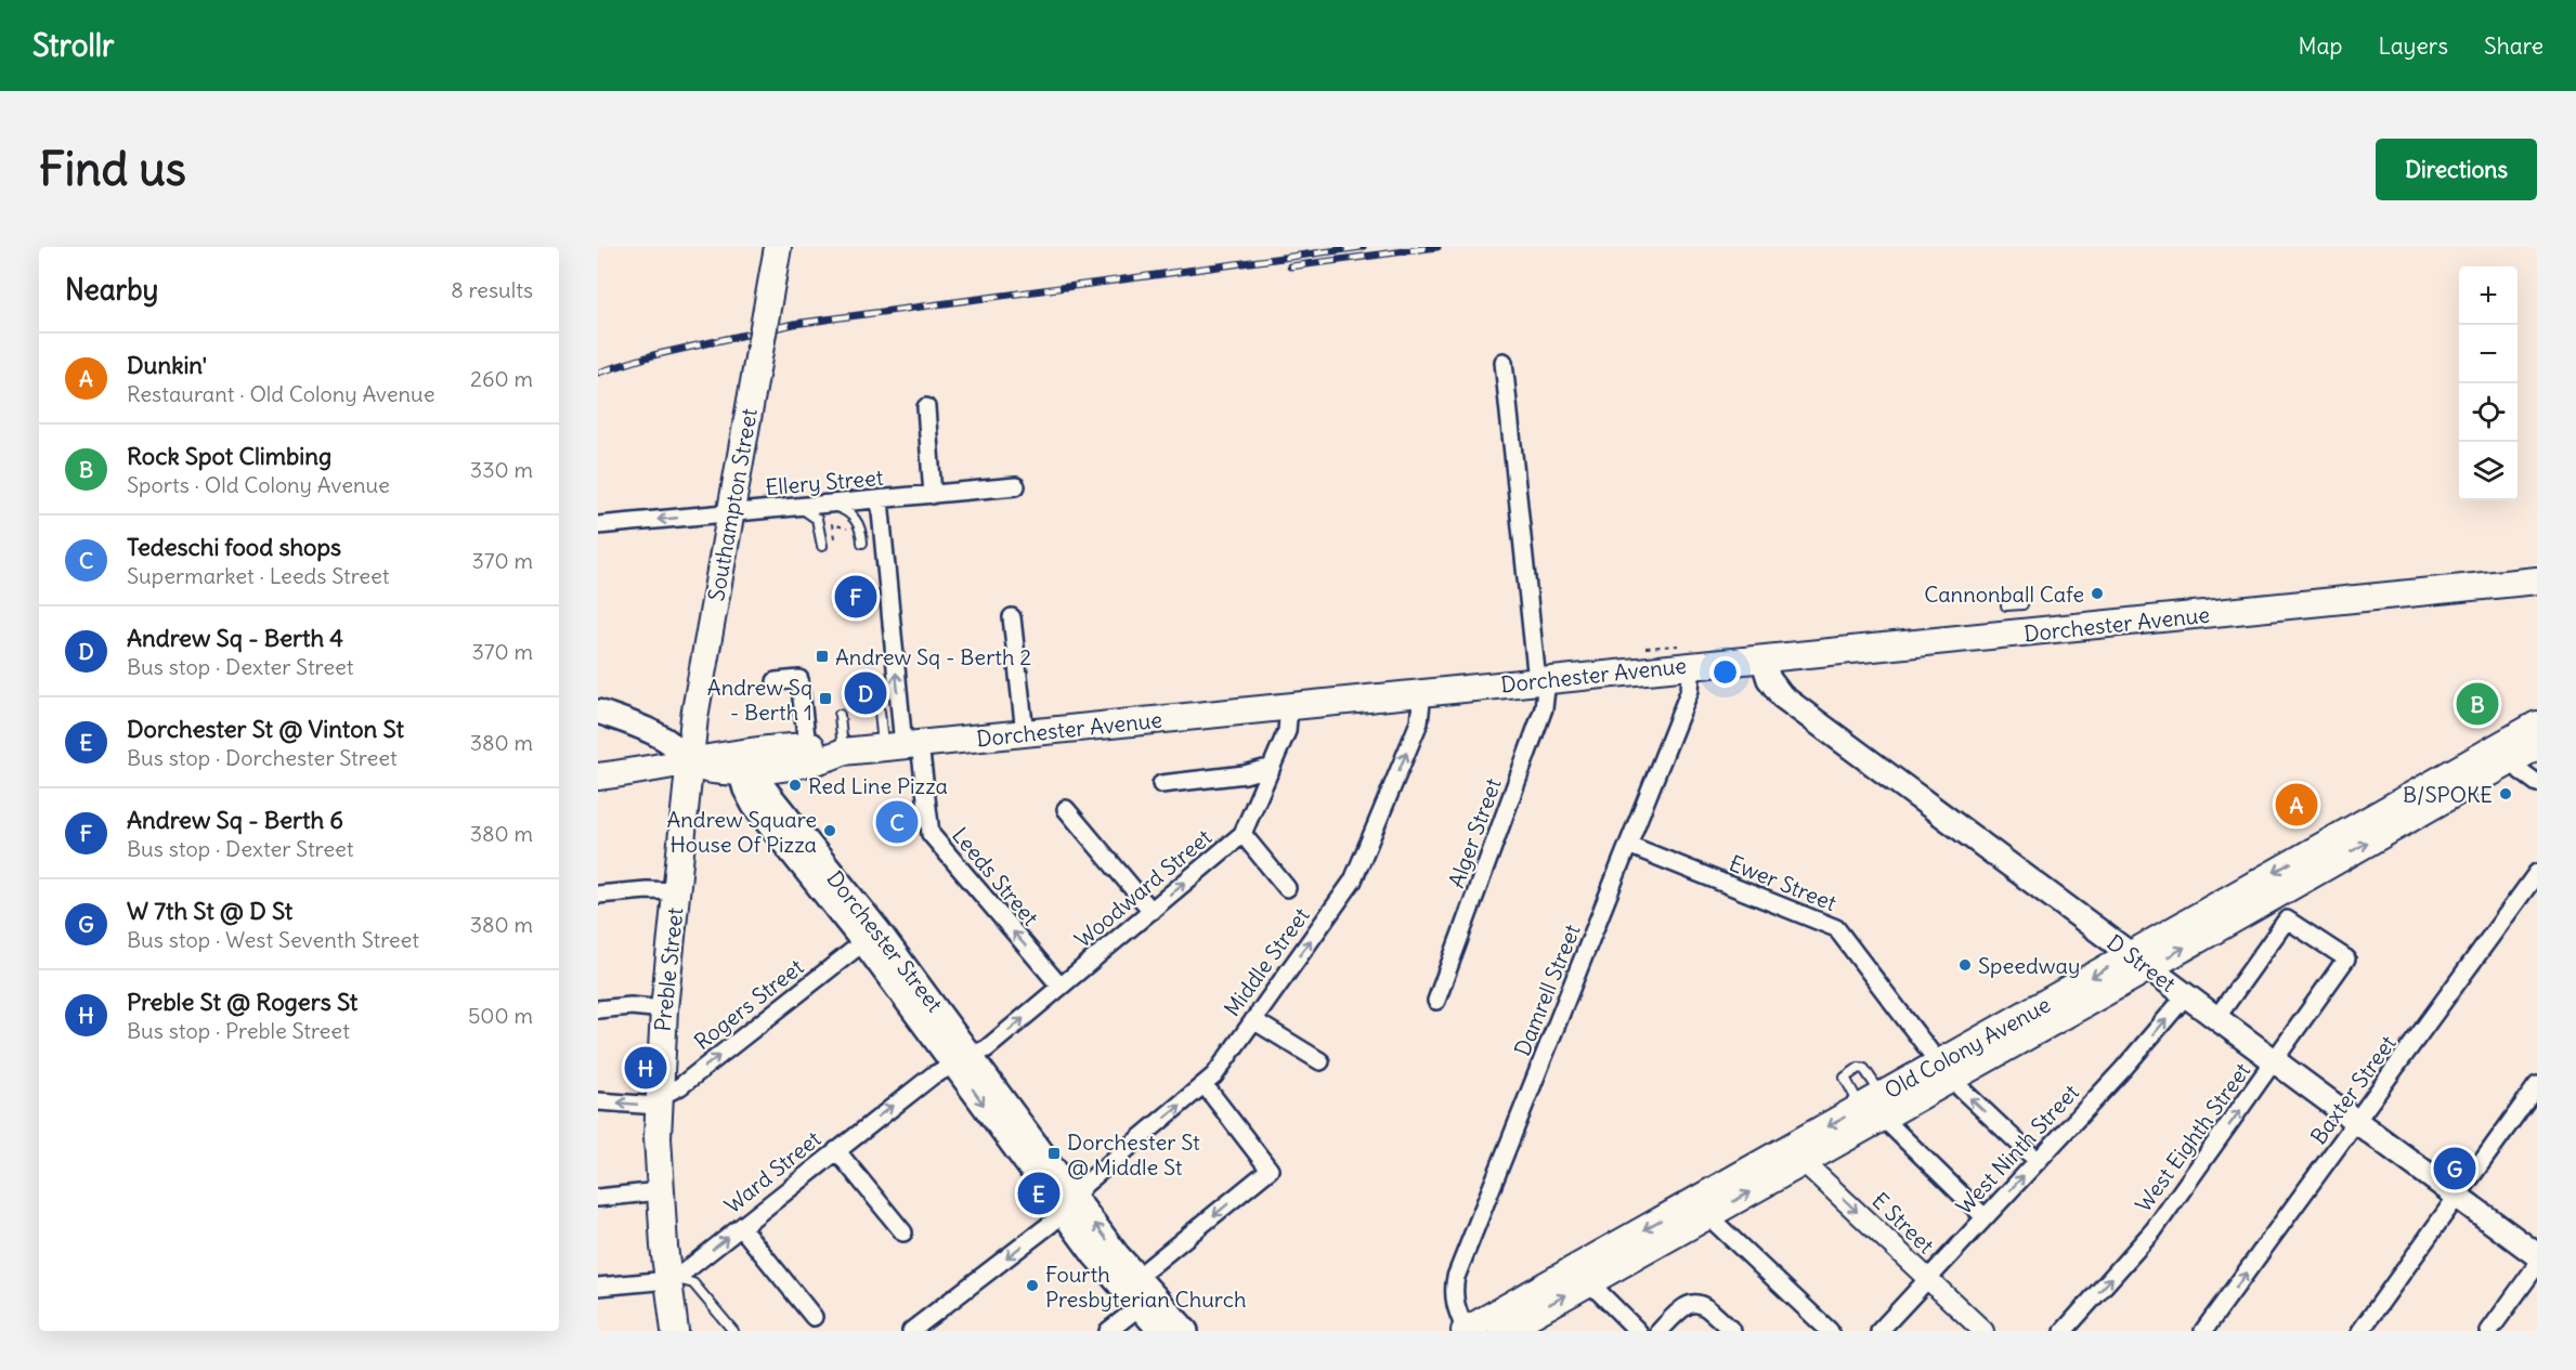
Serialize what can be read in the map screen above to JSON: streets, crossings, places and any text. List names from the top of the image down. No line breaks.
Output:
{"streets":{"main road":["Southampton Street","Dorchester Avenue","Dorchester Street","D Street","Preble Street","Old Colony Avenue"],"street":["Ellery Street","Alger Street","Leeds Street","Ewer Street","Woodward Street","Middle Street","Damrell Street","Rogers Street","Baxter Street","West Eighth Street","West Ninth Street","Ward Street","E Street"]},"crossings":[["Ellery Street","Southampton Street"],["Ellery Street","Leeds Street"],["Southampton Street","Dorchester Avenue"],["Southampton Street","Preble Street"],["Dorchester Avenue","Alger Street"],["Dorchester Avenue","Leeds Street"],["Dorchester Avenue","Woodward Street"],["Dorchester Avenue","Dorchester Street"],["Dorchester Avenue","Middle Street"],["Dorchester Avenue","D Street"],["Dorchester Avenue","Preble Street"],["Dorchester Avenue","Damrell Street"],["Leeds Street","Woodward Street"],["Ewer Street","Damrell Street"],["Ewer Street","Old Colony Avenue"],["Ewer Street","West Ninth Street"],["Woodward Street","Dorchester Street"],["Woodward Street","Ward Street"],["Dorchester Street","Middle Street"],["Dorchester Street","Rogers Street"],["Dorchester Street","Ward Street"],["D Street","Old Colony Avenue"],["D Street","Baxter Street"],["D Street","West Eighth Street"],["D Street","West Ninth Street"],["Preble Street","Rogers Street"],["Preble Street","Ward Street"],["Damrell Street","Old Colony Avenue"],["Old Colony Avenue","E Street"],["West Ninth Street","E Street"]],"one_way":["Woodward Street","West Eighth Street","West Ninth Street","Ward Street"],"places":{"other":["Cannonball Cafe","Red Line Pizza","B/SPOKE","Andrew Square House Of Pizza","Speedway","Fourth Presbyterian Church"],"transit":["Andrew Sq - Berth 2","Andrew Sq - Berth 1","Dorchester St @ Middle St"]},"page":{"header":"Strollr","nav":["Map","Layers","Share"],"buttons":"Directions","title":"Find us","heading":["Nearby","8 results"],"map_buttons":["+","−"],"list":[{"mark":"A","name":"Dunkin'","note":"Restaurant · Old Colony Avenue","value":"260 m"},{"mark":"B","name":"Rock Spot Climbing","note":"Sports · Old Colony Avenue","value":"330 m"},{"mark":"C","name":"Tedeschi food shops","note":"Supermarket · Leeds Street","value":"370 m"},{"mark":"D","name":"Andrew Sq - Berth 4","note":"Bus stop · Dexter Street","value":"370 m"},{"mark":"E","name":"Dorchester St @ Vinton St","note":"Bus stop · Dorchester Street","value":"380 m"},{"mark":"F","name":"Andrew Sq - Berth 6","note":"Bus stop · Dexter Street","value":"380 m"},{"mark":"G","name":"W 7th St @ D St","note":"Bus stop · West Seventh Street","value":"380 m"},{"mark":"H","name":"Preble St @ Rogers St","note":"Bus stop · Preble Street","value":"500 m"}],"pins":["F","D","B","A","C","H","G","E"]}}
